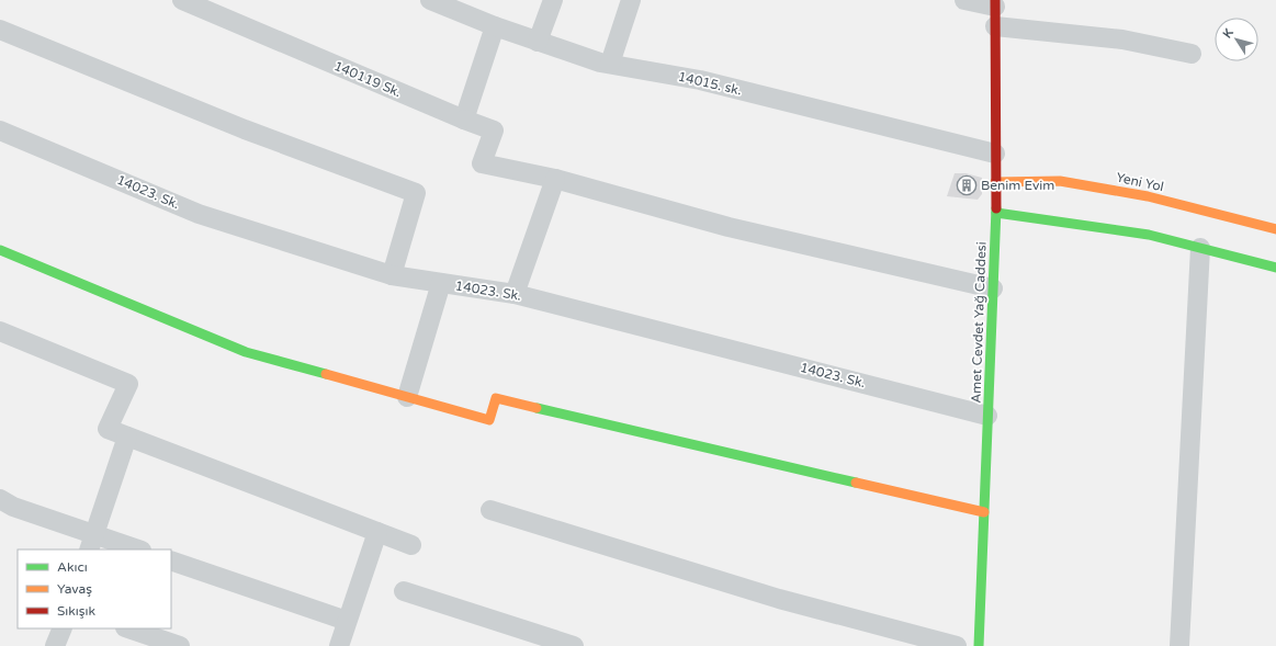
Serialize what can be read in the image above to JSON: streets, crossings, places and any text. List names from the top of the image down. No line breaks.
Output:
{"streets":{"main road":["Yeni Yol","Amet Cevdet Yağ Caddesi"],"street":["140119 Sk.","14015. sk.","14023. Sk."]},"crossings":[["14015. sk.","Amet Cevdet Yağ Caddesi"],["Yeni Yol","Amet Cevdet Yağ Caddesi"],["14023. Sk.","Amet Cevdet Yağ Caddesi"]],"places":{"building":["Benim Evim"]},"legend":["Akıcı","Yavaş","Sıkışık"],"north":"top left"}
